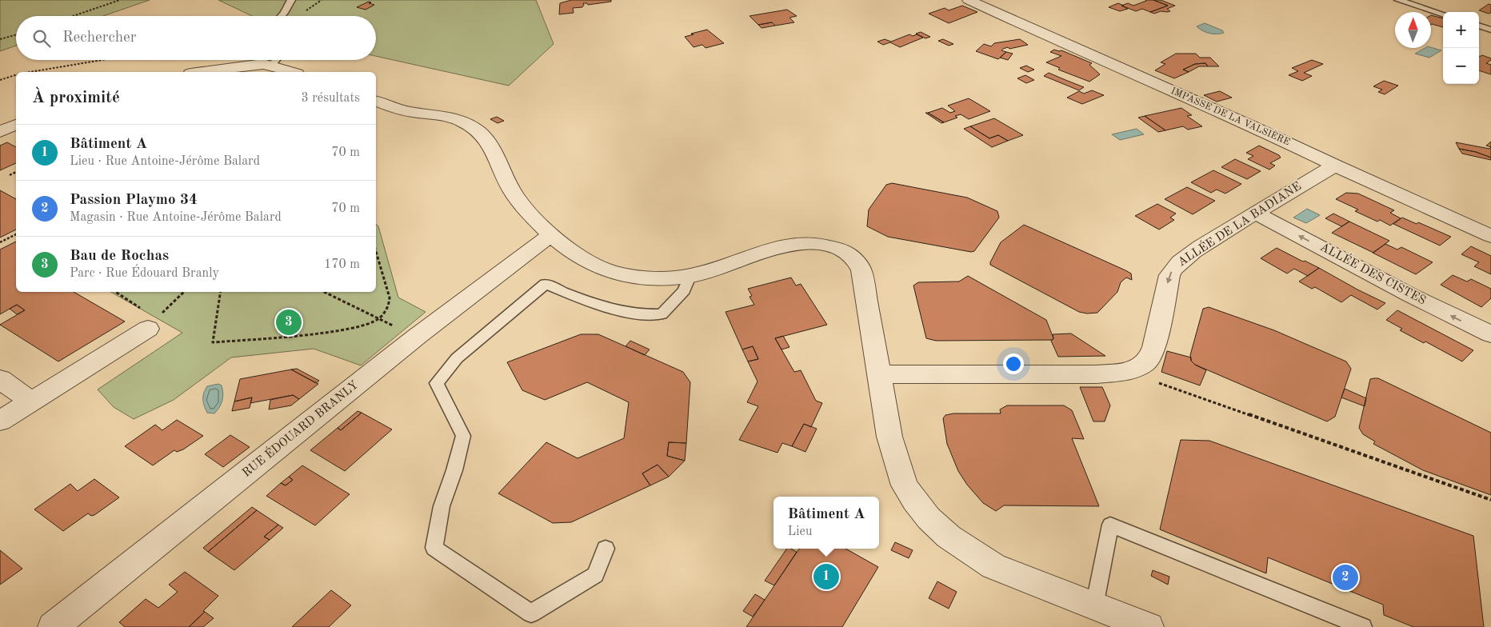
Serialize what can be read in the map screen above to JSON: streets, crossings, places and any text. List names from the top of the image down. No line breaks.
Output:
{"streets":{"street":["IMPASSE DE LA VALSIÈRE","ALLÉE DE LA BADIANE","ALLÉE DES CISTES","RUE ÉDOUARD BRANLY"]},"crossings":[["IMPASSE DE LA VALSIÈRE","ALLÉE DE LA BADIANE"],["ALLÉE DE LA BADIANE","ALLÉE DES CISTES"]],"one_way":["ALLÉE DE LA BADIANE","ALLÉE DES CISTES"],"north":"top","page":{"map_buttons":["+","−"],"search":"Rechercher","heading":["À proximité","3 résultats"],"list":[{"mark":"1","name":"Bâtiment A","note":"Lieu · Rue Antoine-Jérôme Balard","value":"70 m"},{"mark":"2","name":"Passion Playmo 34","note":"Magasin · Rue Antoine-Jérôme Balard","value":"70 m"},{"mark":"3","name":"Bau de Rochas","note":"Parc · Rue Édouard Branly","value":"170 m"}],"pins":["3","1","2"],"popup":["Bâtiment A","Lieu"]}}
